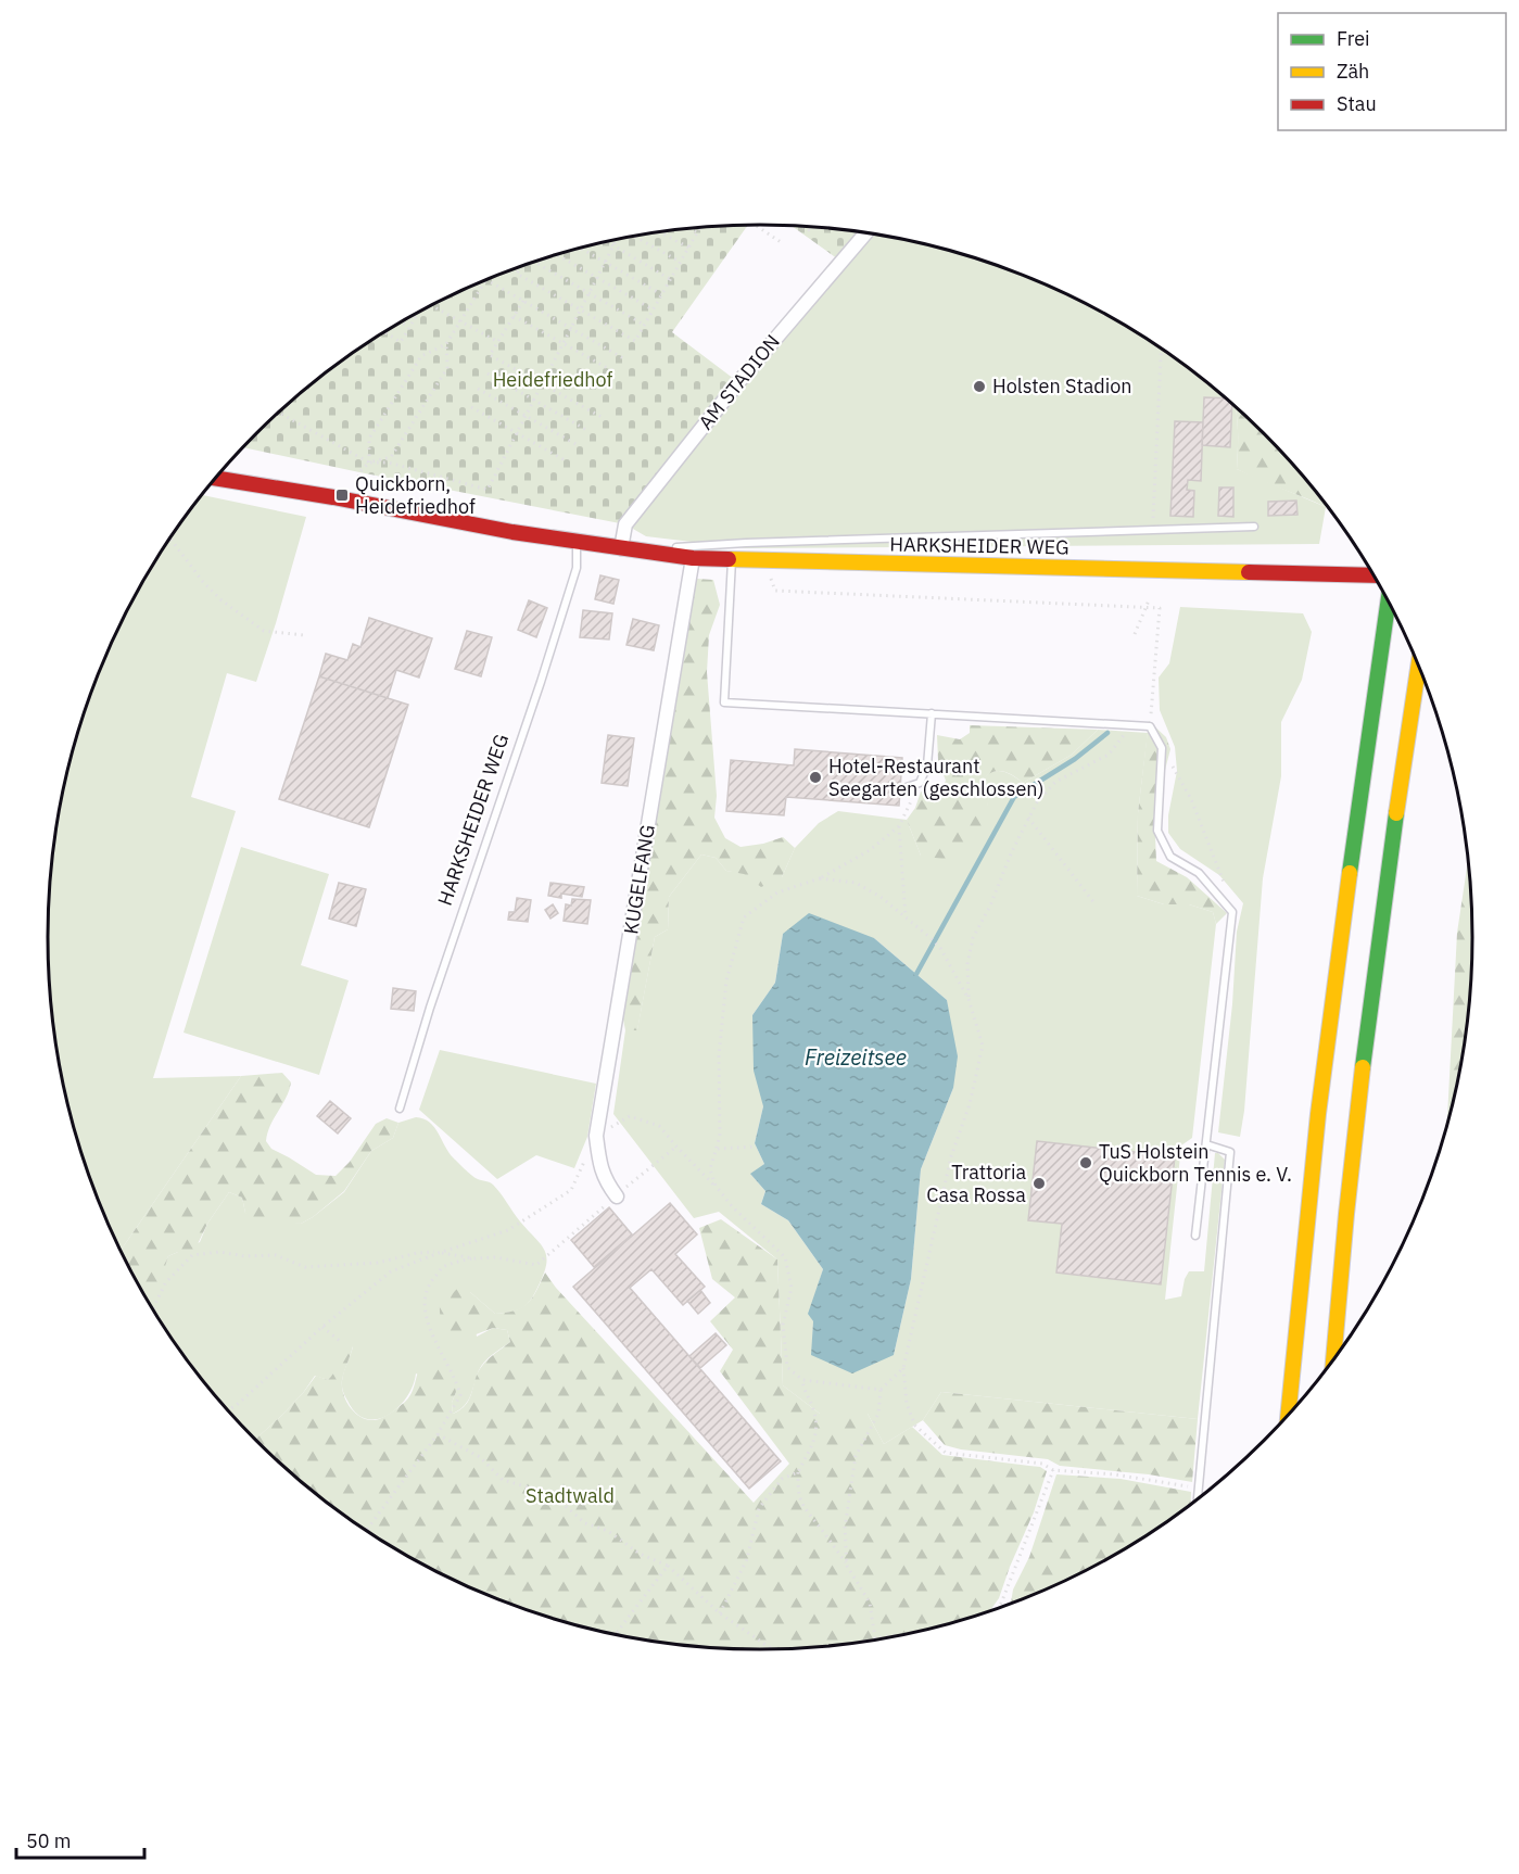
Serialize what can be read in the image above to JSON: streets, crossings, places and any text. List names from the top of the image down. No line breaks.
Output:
{"streets":{"main road":["HARKSHEIDER WEG"],"street":["AM STADION","KUGELFANG"]},"crossings":[["AM STADION","HARKSHEIDER WEG"],["HARKSHEIDER WEG","KUGELFANG"]],"water":["Freizeitsee"],"parks":["Heidefriedhof","Stadtwald"],"places":{"other":["Holsten Stadion","Hotel-Restaurant Seegarten (geschlossen)","TuS Holstein Quickborn Tennis e. V.","Trattoria Casa Rossa"],"transit":["Quickborn, Heidefriedhof"]},"legend":["Frei","Zäh","Stau"],"scale_bar":"50 m"}
